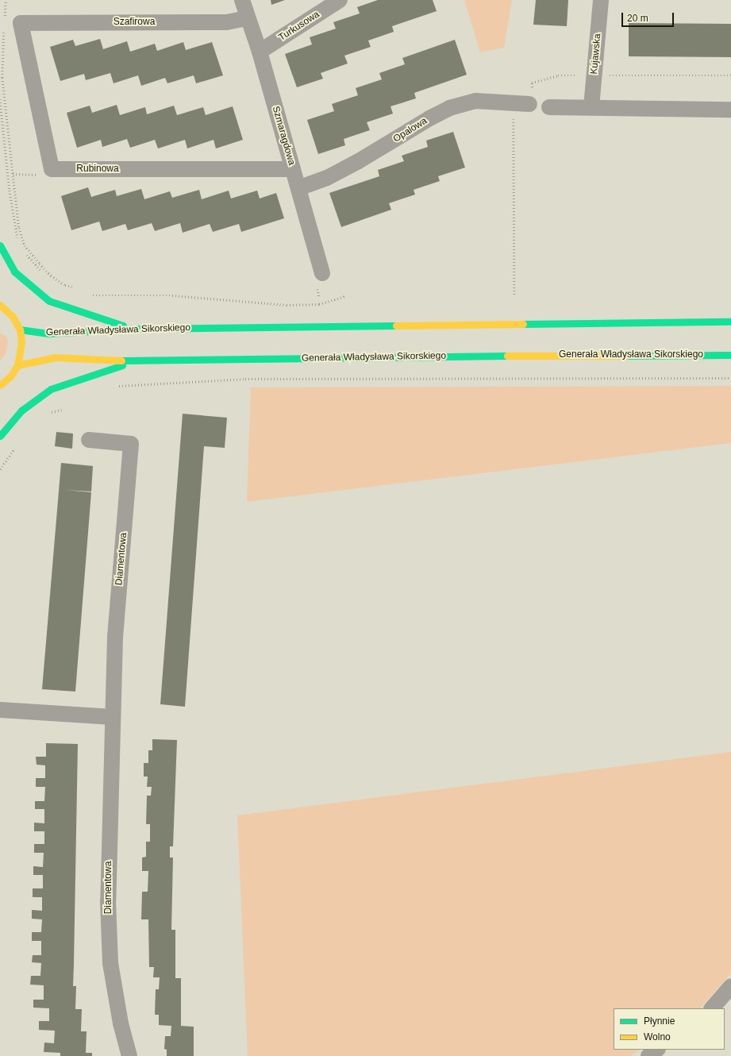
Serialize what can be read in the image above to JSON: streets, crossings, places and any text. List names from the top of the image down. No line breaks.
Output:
{"streets":{"street":["Szafirowa","Turkusowa","Kujawska","Opalowa","Szmaragdowa","Rubinowa","Generała Władysława Sikorskiego","Diamentowa"]},"crossings":[["Szafirowa","Szmaragdowa"],["Szafirowa","Rubinowa"],["Turkusowa","Szmaragdowa"],["Opalowa","Szmaragdowa"],["Szmaragdowa","Rubinowa"]],"legend":["Płynnie","Wolno"],"scale_bar":"20 m"}
